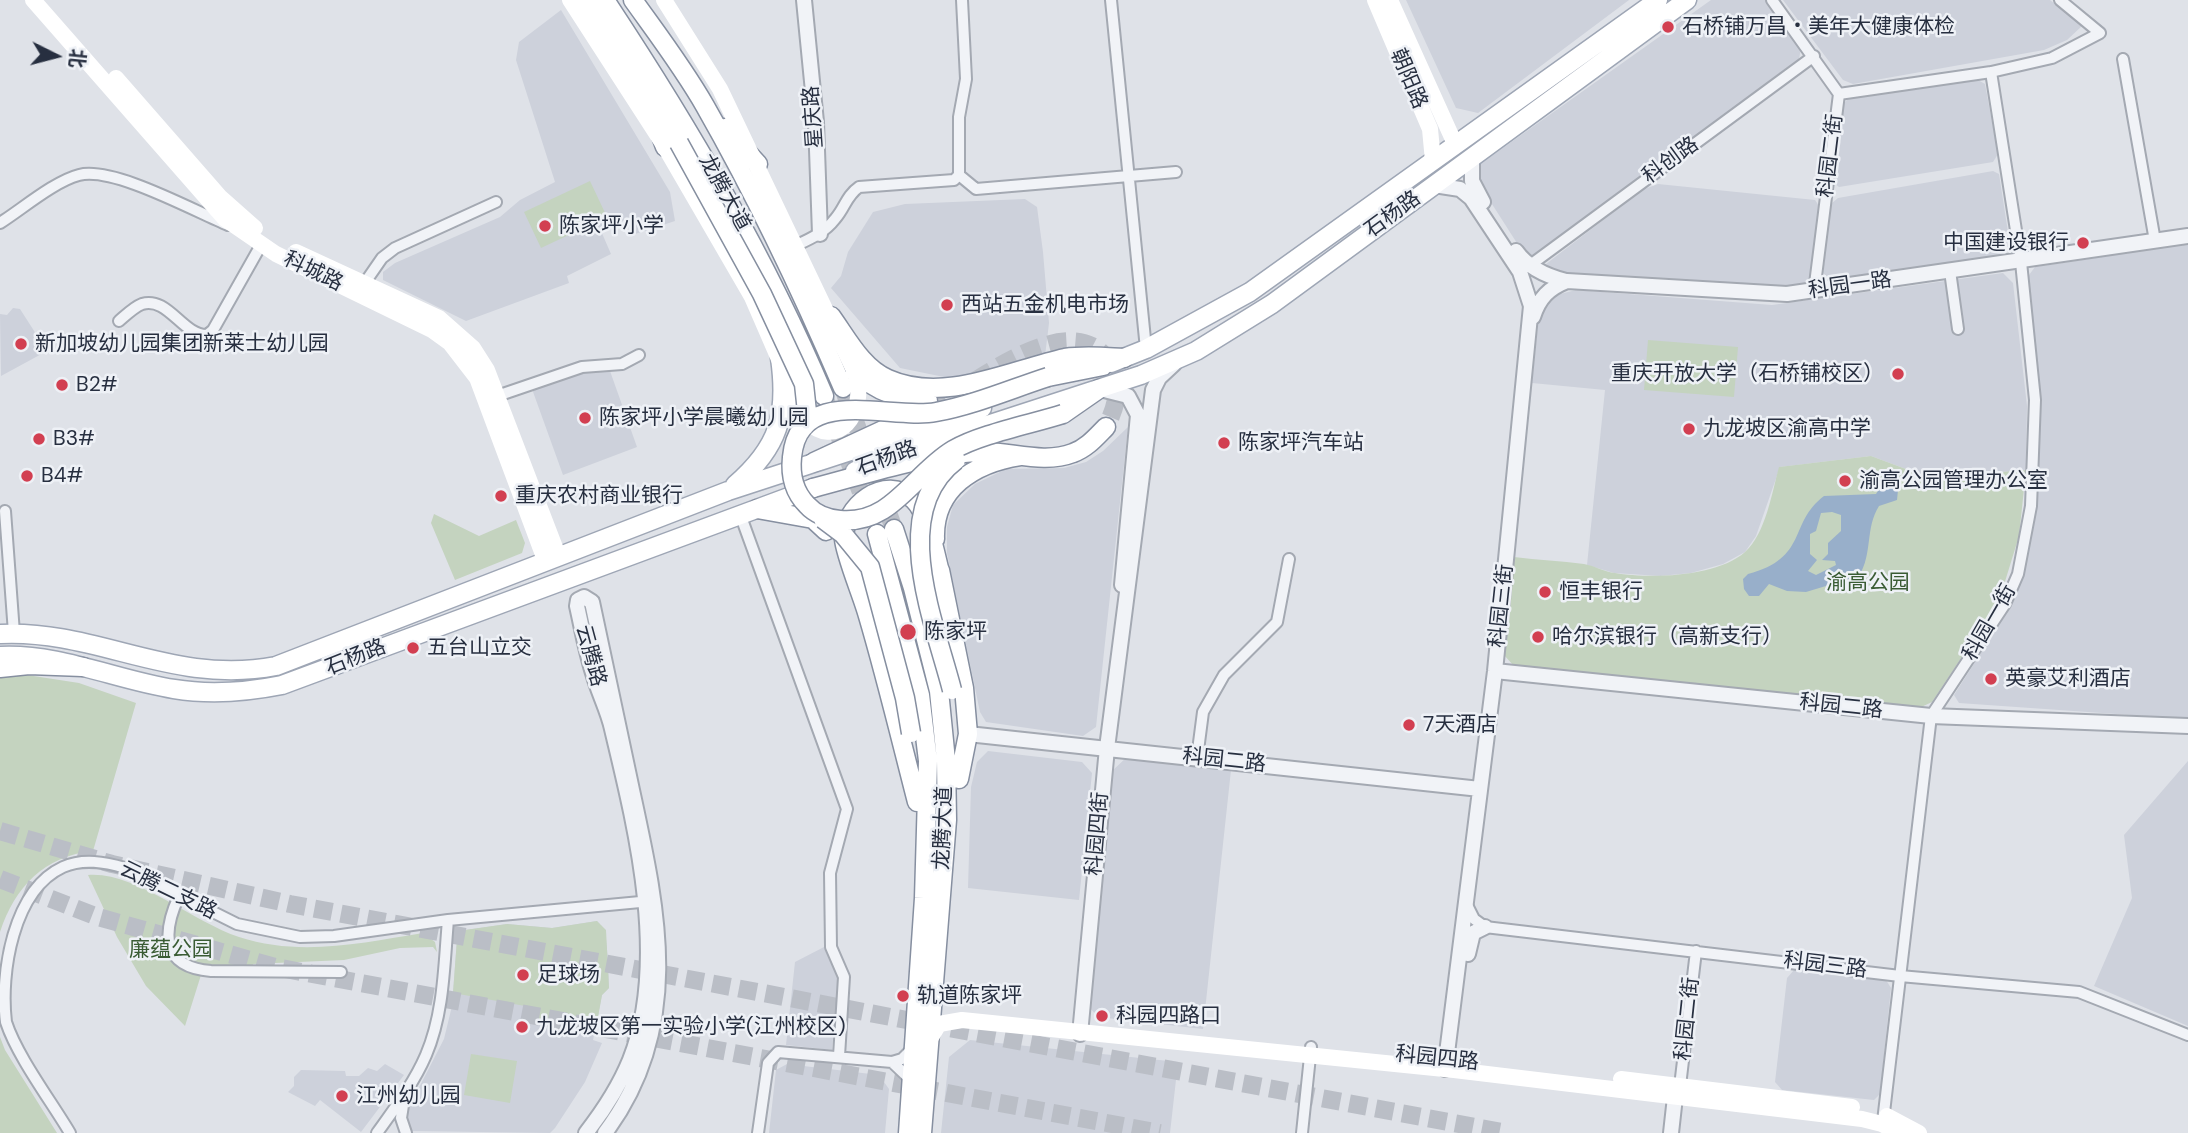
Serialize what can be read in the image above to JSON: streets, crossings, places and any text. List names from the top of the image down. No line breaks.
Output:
{"streets":{"main road":["朝阳路","龙腾大道","石杨路","科城路","科园四路"],"street":["星庆路","科园二街","科创路","科园一路","科园三街","科园一街","云腾路","科园二路","科园四街","云腾二支路","科园三路"]},"crossings":[["朝阳路","石杨路"],["科园二街","科创路"],["科园二街","科园一路"],["科园二街","科园三路"],["科园二街","科园四路"],["龙腾大道","科园四路"],["石杨路","科城路"],["石杨路","科园三街"],["石杨路","科园四街"],["科园一路","科园一街"],["科园三街","科园二路"],["科园三街","科园四路"],["科园一街","科园二路"],["科园一街","科园三路"],["科园一街","科园四路"],["云腾路","云腾二支路"],["科园二路","科园四街"],["科园四街","科园四路"]],"parks":["渝高公园","廉蕴公园"],"places":["石桥铺万昌‧美年大健康体检","陈家坪小学","中国建设银行","西站五金机电市场","新加坡幼儿园集团新莱士幼儿园","重庆开放大学（石桥铺校区）","B2#","陈家坪小学晨曦幼儿园","九龙坡区渝高中学","B3#","陈家坪汽车站","B4#","渝高公园管理办公室","重庆农村商业银行","恒丰银行","陈家坪","哈尔滨银行（高新支行）","五台山立交","英豪艾利酒店","7天酒店","足球场","轨道陈家坪","科园四路口","九龙坡区第一实验小学(江州校区)","江州幼儿园"],"north":"right"}
